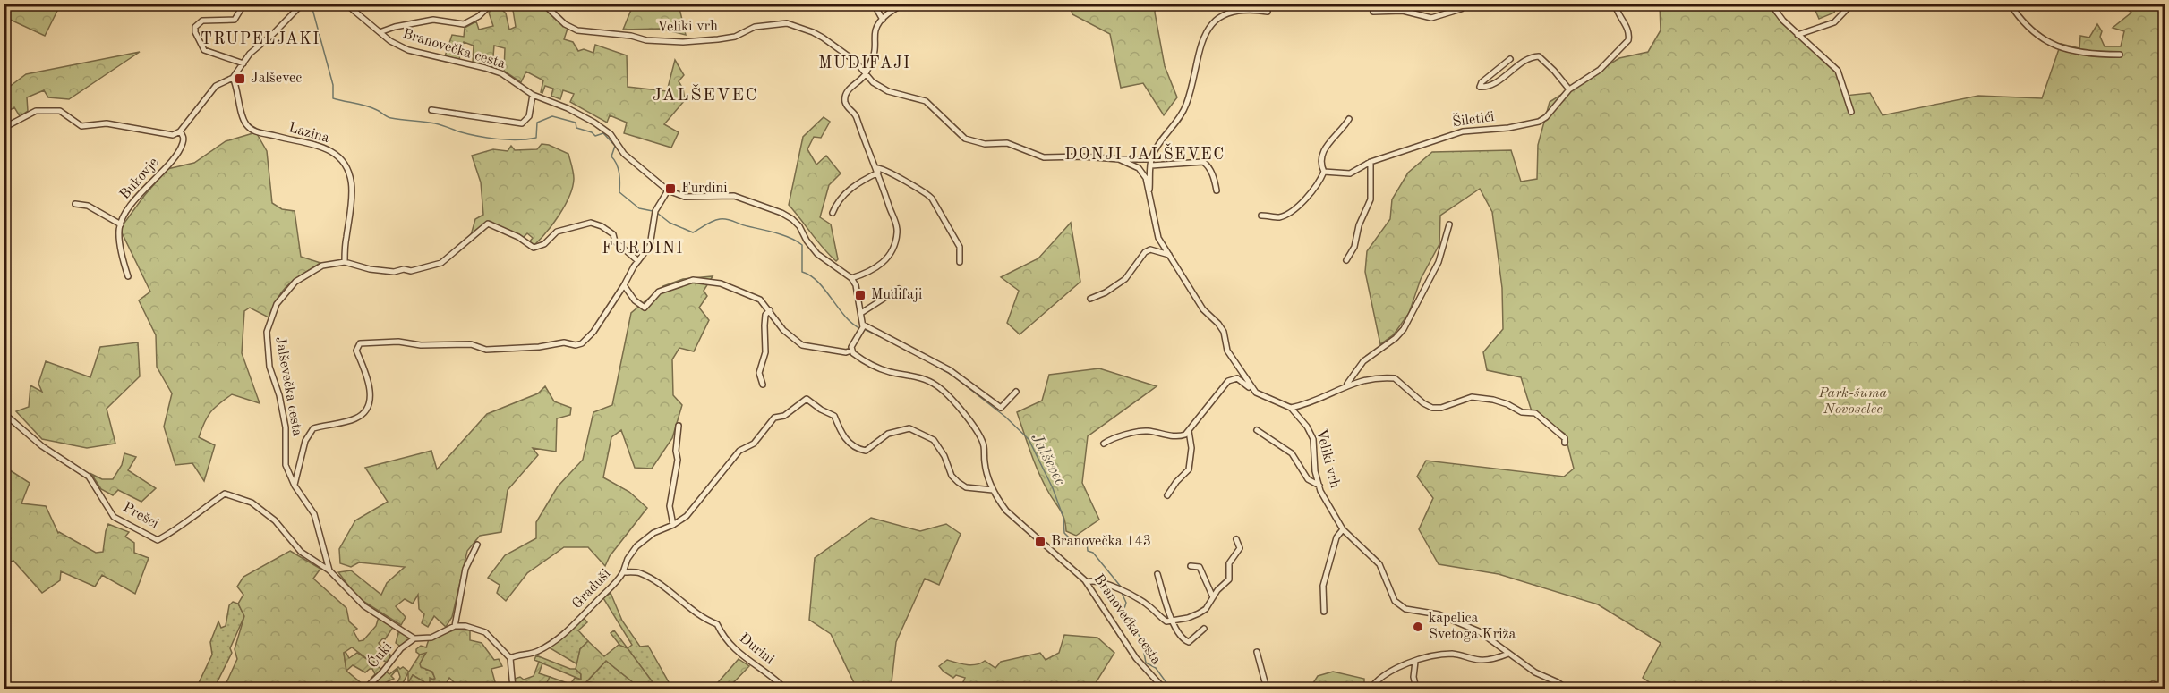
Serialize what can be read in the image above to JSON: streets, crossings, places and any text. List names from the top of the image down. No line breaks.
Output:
{"streets":{"street":["Veliki vrh","Branovečka cesta","Šiletići","Lazina","Bukovje","Jalševečka cesta","Prešci","Graduši","Đurini","Ćuki"]},"crossings":[["Lazina","Jalševečka cesta"],["Jalševečka cesta","Prešci"],["Jalševečka cesta","Ćuki"],["Graduši","Đurini"]],"districts":["TRUPELJAKI","MUDIFAJI","JALŠEVEC","DONJI JALŠEVEC","FURDINI"],"water":["Jalševec"],"parks":["Park-šuma Novoselec"],"places":{"transit":["Jalševec","Furdini","Mudifaji","Branovečka 143"],"other":["kapelica Svetoga Križa"]}}
